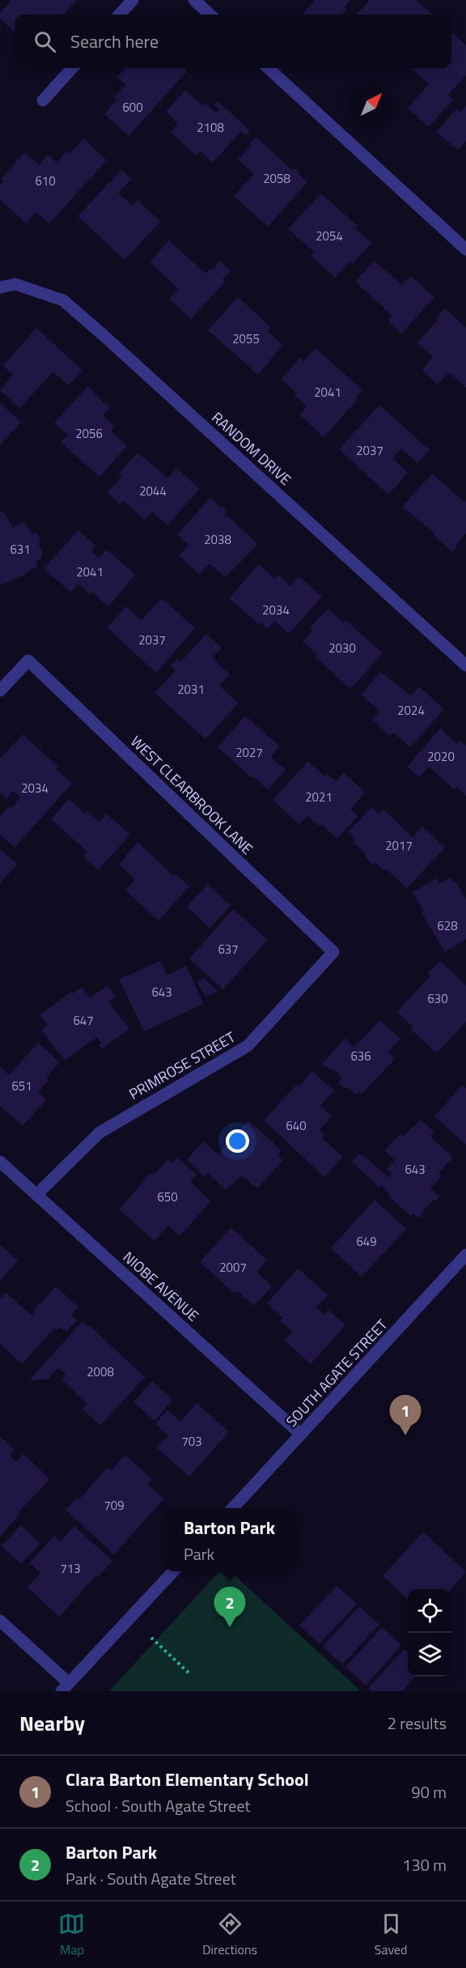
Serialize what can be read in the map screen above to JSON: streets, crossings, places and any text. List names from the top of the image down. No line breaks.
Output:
{"streets":{"street":["RANDOM DRIVE","WEST CLEARBROOK LANE","PRIMROSE STREET","NIOBE AVENUE","SOUTH AGATE STREET"]},"crossings":[["WEST CLEARBROOK LANE","PRIMROSE STREET"],["PRIMROSE STREET","NIOBE AVENUE"],["NIOBE AVENUE","SOUTH AGATE STREET"]],"house_numbers":["600","2108","2058","610","2054","2055","2041","2056","2037","2044","2038","631","2041","2034","2037","2030","2031","2024","2027","2020","2034","2021","2017","628","637","643","630","647","636","651","640","643","650","649","2007","2008","703","709","713"],"north":"top right","page":{"search":"Search here","pins":["1","2"],"popup":["Barton Park","Park"],"heading":["Nearby","2 results"],"list":[{"mark":"1","name":"Clara Barton Elementary School","note":"School · South Agate Street","value":"90 m"},{"mark":"2","name":"Barton Park","note":"Park · South Agate Street","value":"130 m"}],"nav":["Map","Directions","Saved"]}}
